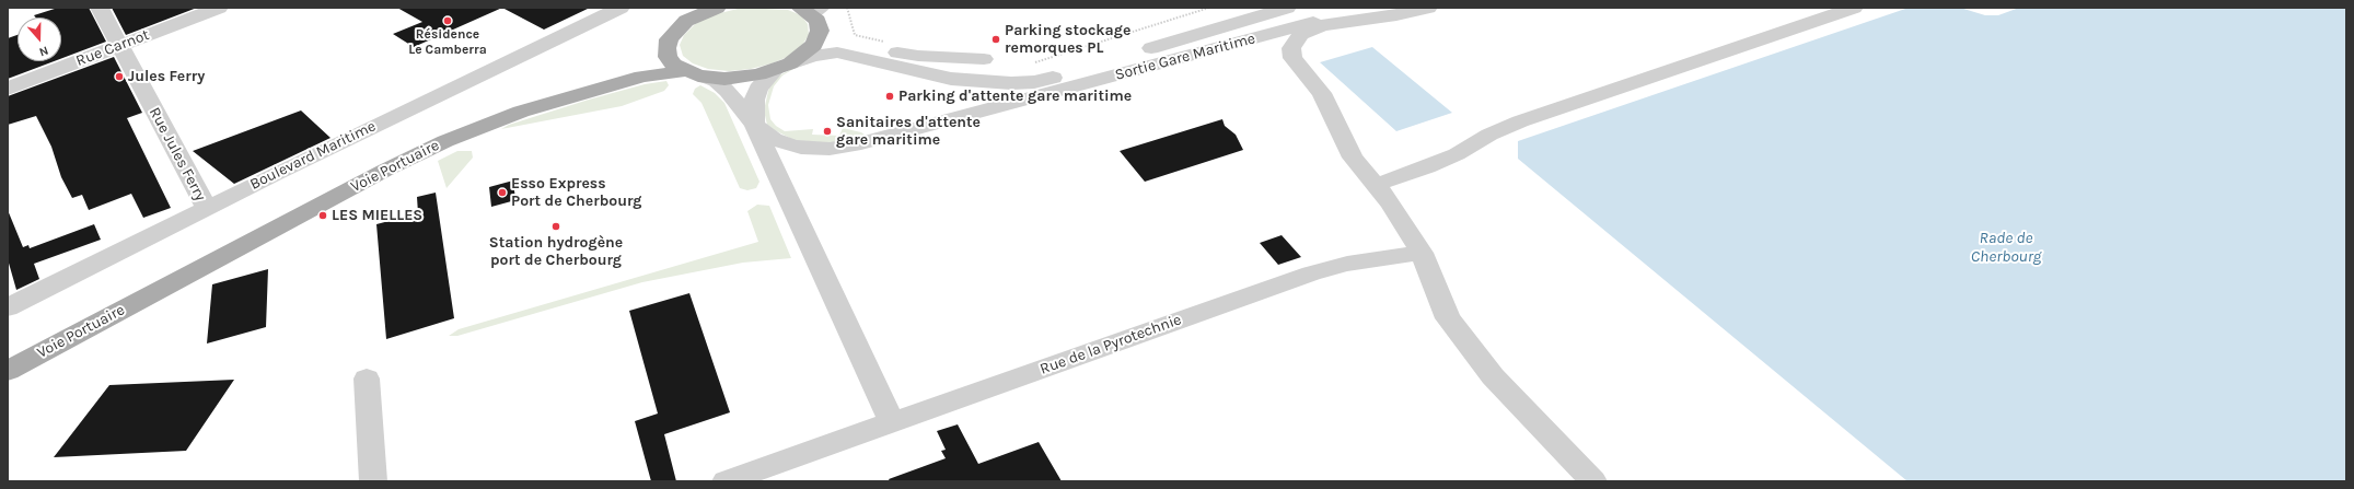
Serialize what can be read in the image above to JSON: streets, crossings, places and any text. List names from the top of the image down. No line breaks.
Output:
{"streets":{"main road":["Voie Portuaire"],"street":["Rue Carnot","Sortie Gare Maritime","Rue Jules Ferry","Boulevard Maritime","Rue de la Pyrotechnie"]},"crossings":[["Rue Carnot","Rue Jules Ferry"],["Rue Jules Ferry","Boulevard Maritime"]],"water":["Rade de Cherbourg"],"places":["Résidence Le Camberra","Parking stockage remorques PL","Jules Ferry","Parking d'attente gare maritime","Sanitaires d'attente gare maritime","Esso Express Port de Cherbourg","LES MIELLES","Station hydrogène port de Cherbourg"],"north":"bottom"}
